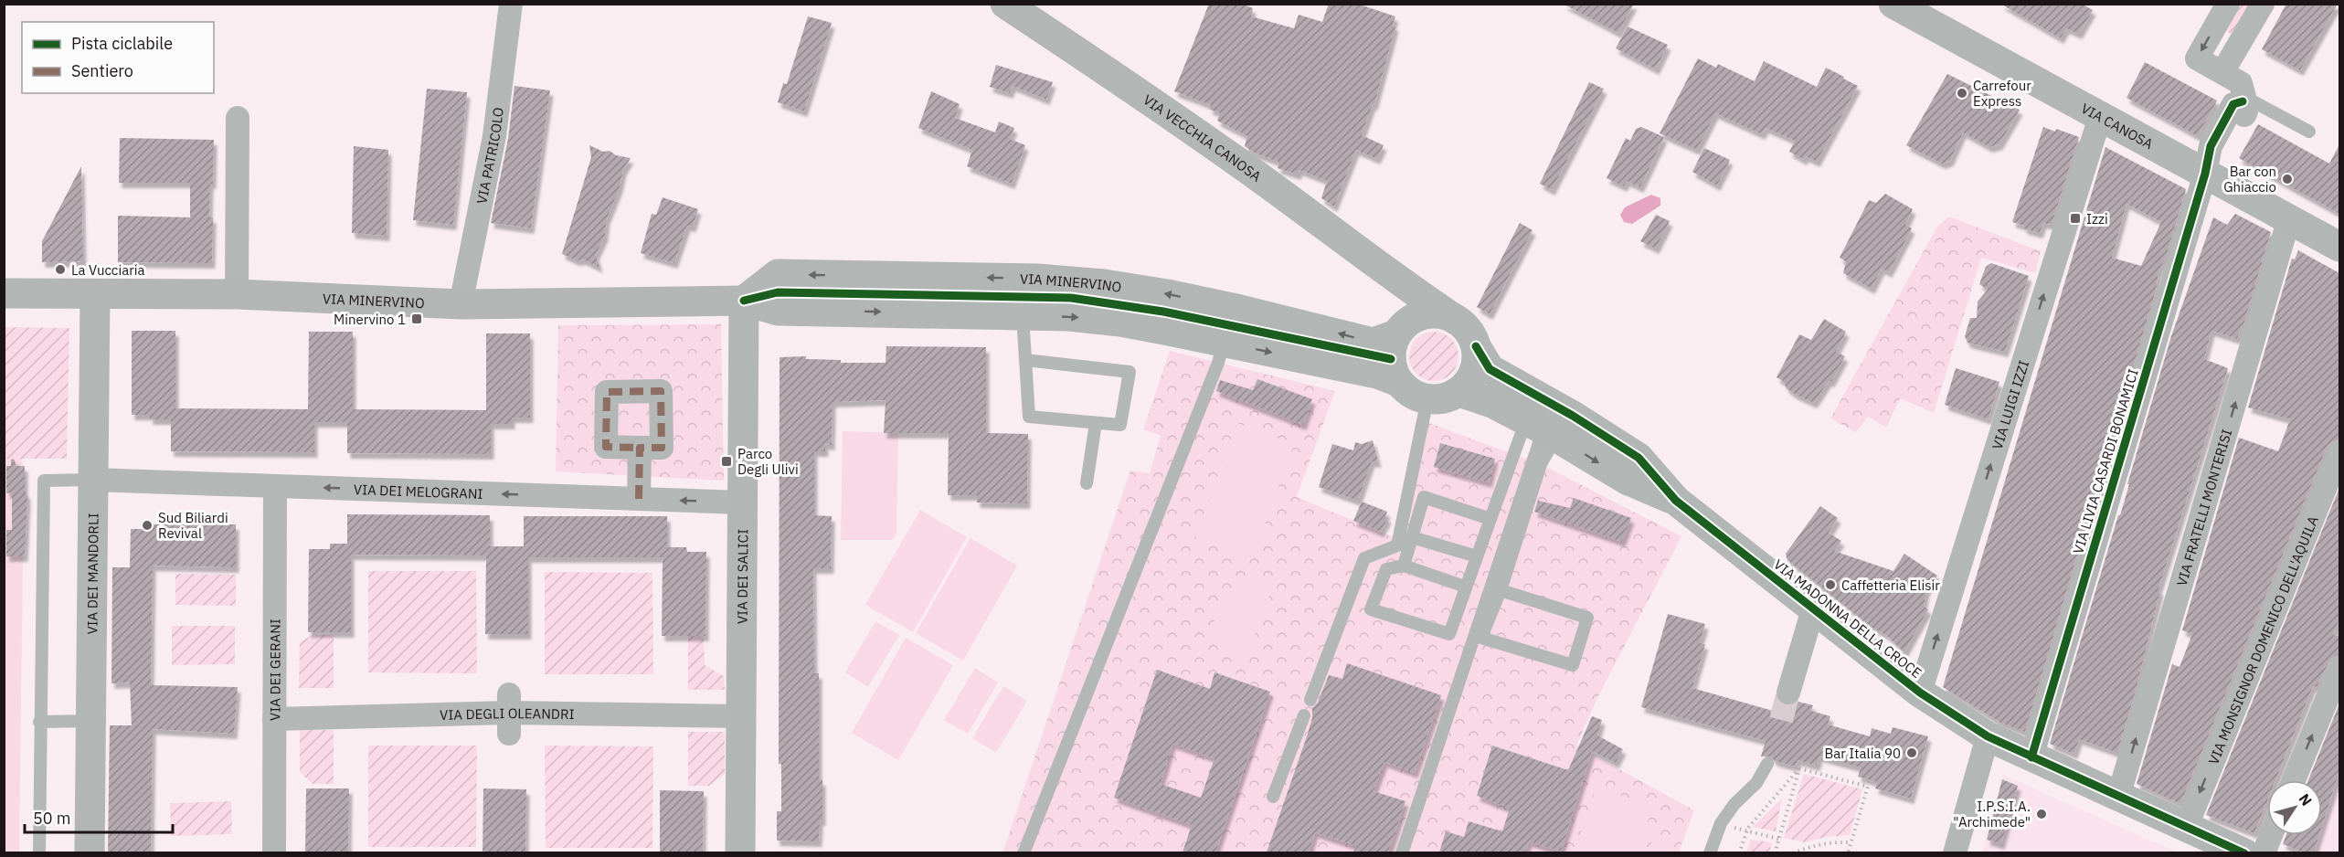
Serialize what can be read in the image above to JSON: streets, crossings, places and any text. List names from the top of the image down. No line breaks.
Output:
{"streets":{"main road":["VIA CANOSA","VIA VECCHIA CANOSA","VIA MINERVINO","VIA DEI MANDORLI","VIA DEI SALICI","VIA MADONNA DELLA CROCE"],"street":["VIA PATRICOLO","VIA LUIGI IZZI","VIA LIVIA CASARDI BONAMICI","VIA DEI MELOGRANI","VIA FRATELLI MONTERISI","VIA MONSIGNOR DOMENICO DELL'AQUILA","VIA DEI GERANI","VIA DEGLI OLEANDRI"]},"crossings":[["VIA CANOSA","VIA LUIGI IZZI"],["VIA CANOSA","VIA LIVIA CASARDI BONAMICI"],["VIA CANOSA","VIA FRATELLI MONTERISI"],["VIA VECCHIA CANOSA","VIA MINERVINO"],["VIA VECCHIA CANOSA","VIA MADONNA DELLA CROCE"],["VIA PATRICOLO","VIA MINERVINO"],["VIA MINERVINO","VIA DEI MANDORLI"],["VIA MINERVINO","VIA DEI SALICI"],["VIA MINERVINO","VIA MADONNA DELLA CROCE"],["VIA LUIGI IZZI","VIA MADONNA DELLA CROCE"],["VIA LIVIA CASARDI BONAMICI","VIA MADONNA DELLA CROCE"],["VIA DEI MELOGRANI","VIA DEI MANDORLI"],["VIA DEI MELOGRANI","VIA DEI SALICI"],["VIA DEI MELOGRANI","VIA DEI GERANI"],["VIA FRATELLI MONTERISI","VIA MADONNA DELLA CROCE"],["VIA DEI SALICI","VIA DEGLI OLEANDRI"],["VIA MADONNA DELLA CROCE","VIA MONSIGNOR DOMENICO DELL'AQUILA"],["VIA DEI GERANI","VIA DEGLI OLEANDRI"]],"one_way":["VIA LUIGI IZZI","VIA DEI MELOGRANI","VIA FRATELLI MONTERISI"],"places":{"other":["Carrefour Express","Bar con Ghiaccio","La Vucciaria","Sud Biliardi Revival","Caffetteria Elisir","Bar Italia 90","I.P.S.I.A. \"Archimede\""],"transit":["Izzi","Minervino 1","Parco Degli Ulivi"]},"legend":["Pista ciclabile","Sentiero"],"scale_bar":"50 m","north":"top right"}
